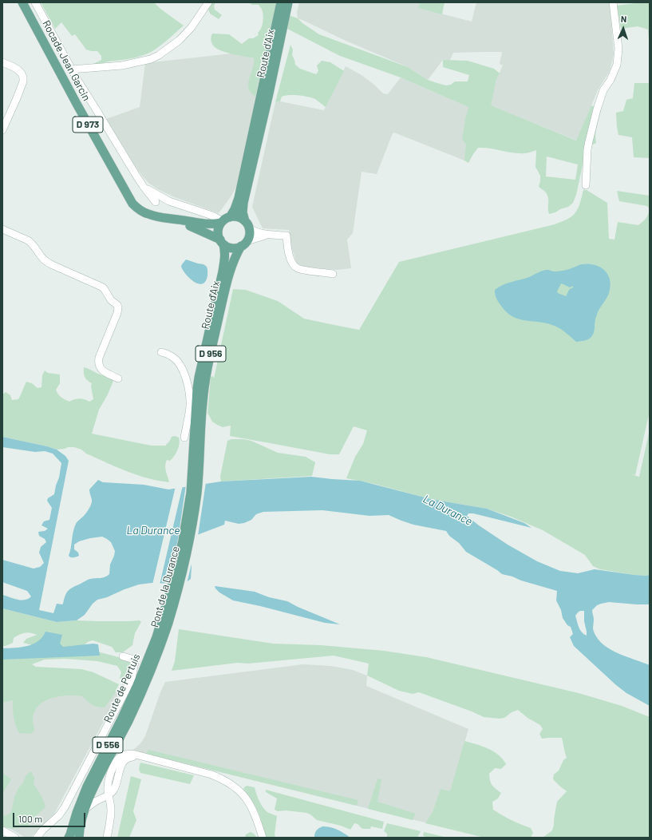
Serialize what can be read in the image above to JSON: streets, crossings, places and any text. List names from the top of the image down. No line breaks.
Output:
{"streets":{"main road":["Route d'Aix","Rocade Jean Garcin","D 973","D 956","Pont de la Durance","Route de Pertuis","D 556"]},"crossings":[["Route d'Aix","Rocade Jean Garcin"],["Route d'Aix","Pont de la Durance"],["Pont de la Durance","Route de Pertuis"]],"water":["La Durance"],"scale_bar":"100 m","north":"top"}
